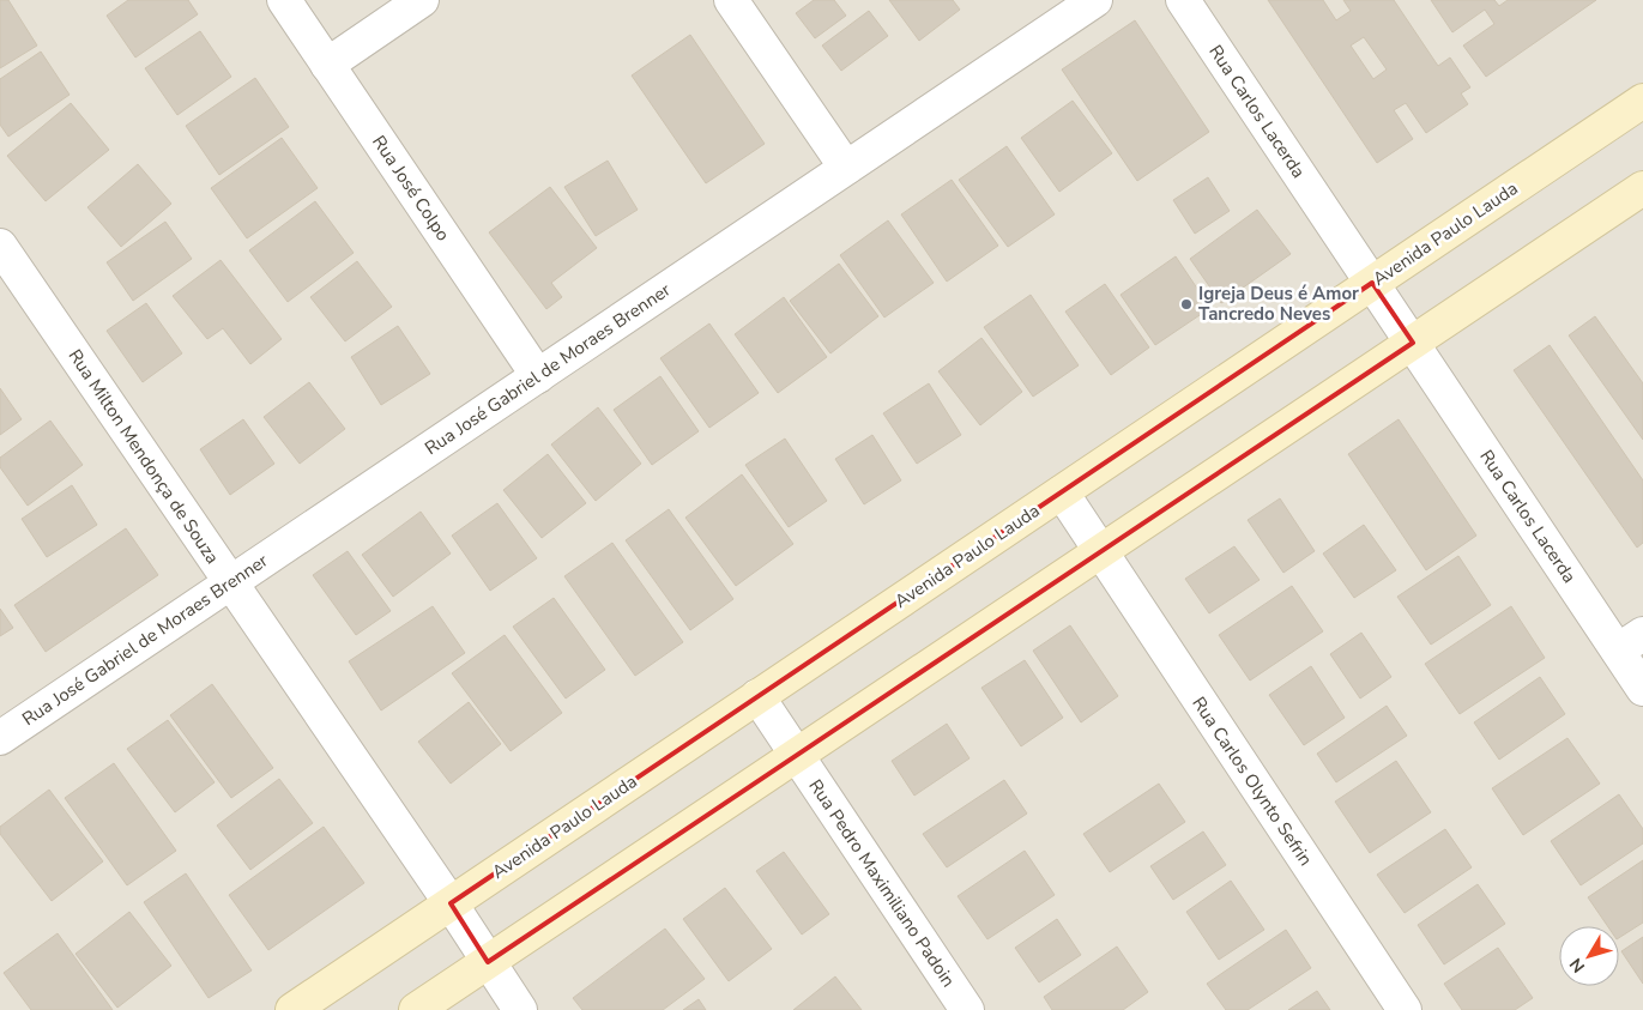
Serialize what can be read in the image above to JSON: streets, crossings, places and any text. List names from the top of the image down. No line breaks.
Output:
{"streets":{"main road":["Avenida Paulo Lauda"],"street":["Rua Carlos Lacerda","Rua José Colpo","Rua José Gabriel de Moraes Brenner","Rua Milton Mendonça de Souza","Rua Carlos Olynto Sefrin","Rua Pedro Maximiliano Padoin"]},"crossings":[["Rua Carlos Lacerda","Avenida Paulo Lauda"],["Rua José Colpo","Rua José Gabriel de Moraes Brenner"],["Avenida Paulo Lauda","Rua Milton Mendonça de Souza"],["Avenida Paulo Lauda","Rua Carlos Olynto Sefrin"],["Avenida Paulo Lauda","Rua Pedro Maximiliano Padoin"],["Rua José Gabriel de Moraes Brenner","Rua Milton Mendonça de Souza"]],"places":["Igreja Deus é Amor Tancredo Neves"],"north":"bottom left"}
